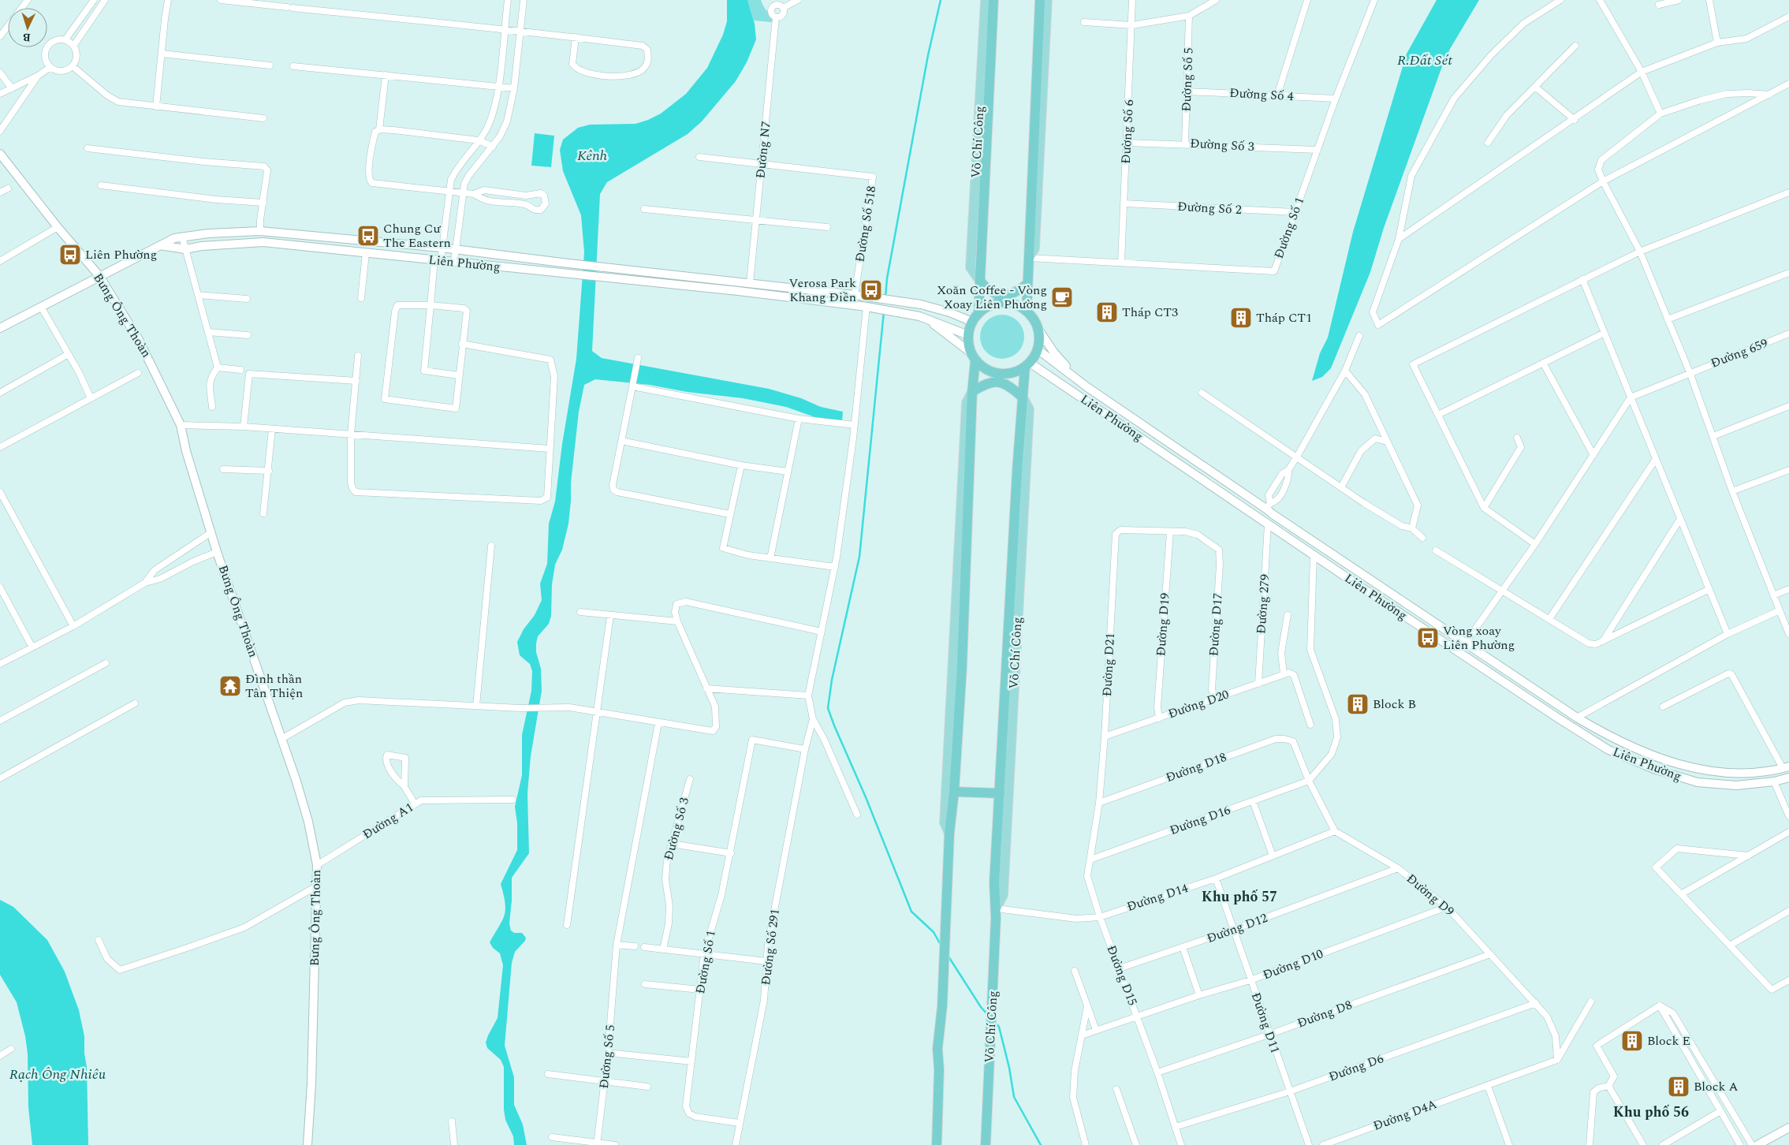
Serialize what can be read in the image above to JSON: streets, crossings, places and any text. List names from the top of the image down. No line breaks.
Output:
{"streets":{"highway":["Võ Chí Công"],"street":["Đường Số 5","Đường Số 4","Đường Số 6","Đường Số 3","Đường N7","Đường Số 2","Đường Số 518","Đường Số 1","Liên Phường","Bưng Ông Thoàn","Đường 659","Đường 279","Đường D19","Đường D17","Đường D21","Đường D20","Đường D18","Đường D16","Đường A1","Đường D9","Đường D14","Đường D12","Đường Số 291","Đường D10","Đường D15","Đường D8","Đường D11","Đường D6","Đường D4A"]},"crossings":[["Đường Số 5","Đường Số 4"],["Đường Số 5","Đường Số 3"],["Đường Số 4","Đường Số 1"],["Đường Số 6","Đường Số 3"],["Đường Số 6","Đường Số 2"],["Đường Số 6","Đường Số 1"],["Võ Chí Công","Liên Phường"],["Võ Chí Công","Đường D14"],["Đường Số 3","Đường Số 1"],["Đường N7","Đường Số 518"],["Đường N7","Liên Phường"],["Đường Số 2","Đường Số 1"],["Đường Số 1","Đường Số 291"],["Liên Phường","Đường 279"],["Bưng Ông Thoàn","Đường A1"],["Đường 279","Đường D20"],["Đường D19","Đường D17"],["Đường D19","Đường D21"],["Đường D19","Đường D20"],["Đường D17","Đường D21"],["Đường D17","Đường D20"],["Đường D21","Đường D20"],["Đường D21","Đường D18"],["Đường D21","Đường D15"],["Đường D18","Đường D16"],["Đường D18","Đường D15"],["Đường D16","Đường D15"],["Đường D9","Đường D14"],["Đường D9","Đường D12"],["Đường D9","Đường D10"],["Đường D9","Đường D8"],["Đường D9","Đường D6"],["Đường D9","Đường D4A"],["Đường D14","Đường D15"],["Đường D14","Đường D11"],["Đường D12","Đường D15"],["Đường D12","Đường D11"],["Đường D10","Đường D15"],["Đường D10","Đường D11"],["Đường D15","Đường D8"],["Đường D15","Đường D6"],["Đường D8","Đường D11"],["Đường D11","Đường D6"]],"districts":["Khu phố 57","Khu phố 56"],"water":["R.Đất Sét","Kênh","Rạch Ông Nhiêu"],"places":{"bus stop":["Chung Cư The Eastern","Liên Phường","Verosa Park Khang Điền","Vòng xoay Liên Phường"],"cafe":["Xoăn Coffee - Vòng Xoay Liên Phường"],"building":["Tháp CT3","Tháp CT1","Block B","Block E","Block A"],"temple":["Đình thần Tân Thiện"]},"north":"bottom"}
